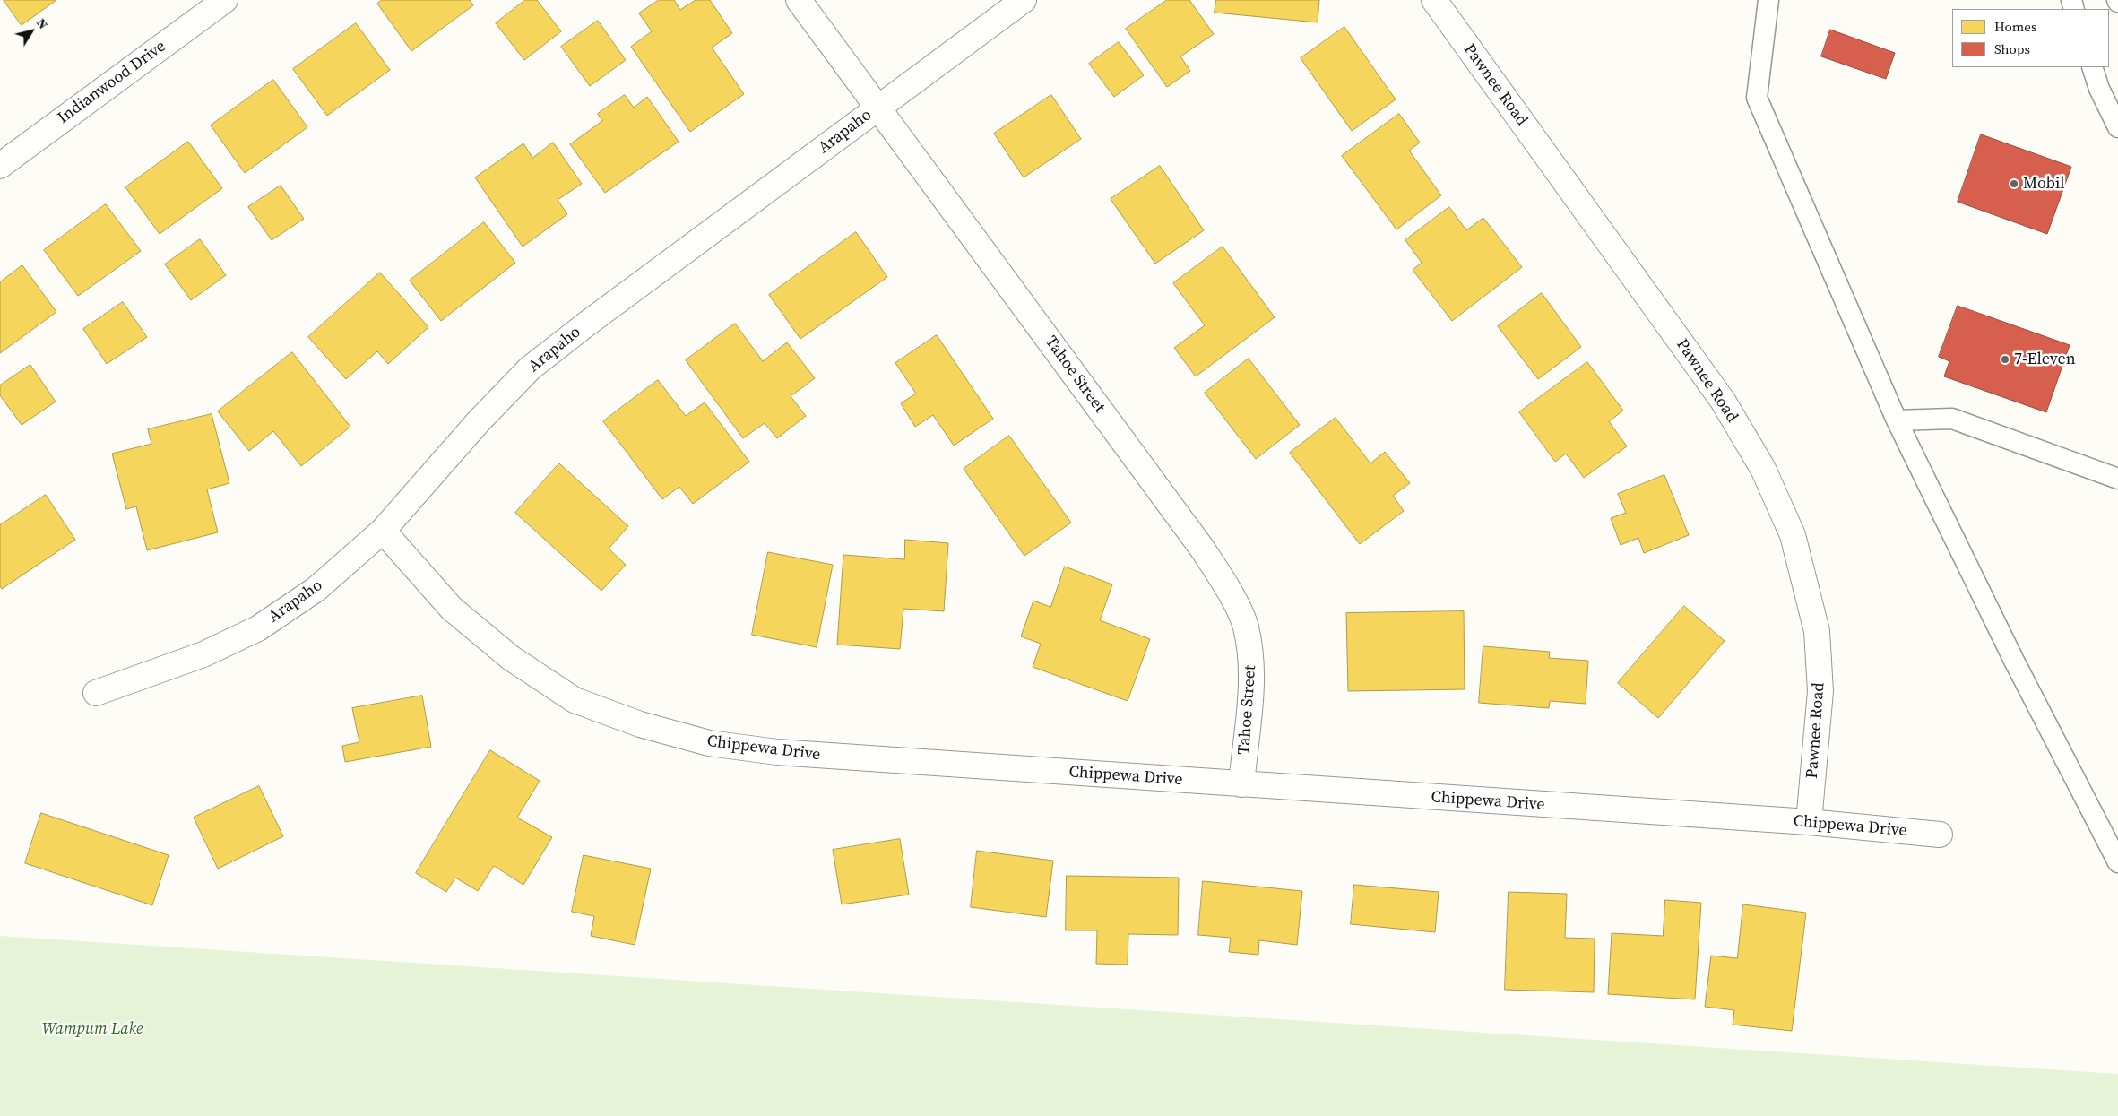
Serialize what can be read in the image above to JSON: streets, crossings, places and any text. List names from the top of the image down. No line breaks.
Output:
{"streets":{"street":["Indianwood Drive","Pawnee Road","Arapaho","Tahoe Street","Chippewa Drive"]},"crossings":[["Pawnee Road","Chippewa Drive"],["Arapaho","Tahoe Street"],["Arapaho","Chippewa Drive"],["Tahoe Street","Chippewa Drive"]],"parks":["Wampum Lake"],"places":["Mobil","7-Eleven"],"legend":["Homes","Shops"],"north":"top right"}
